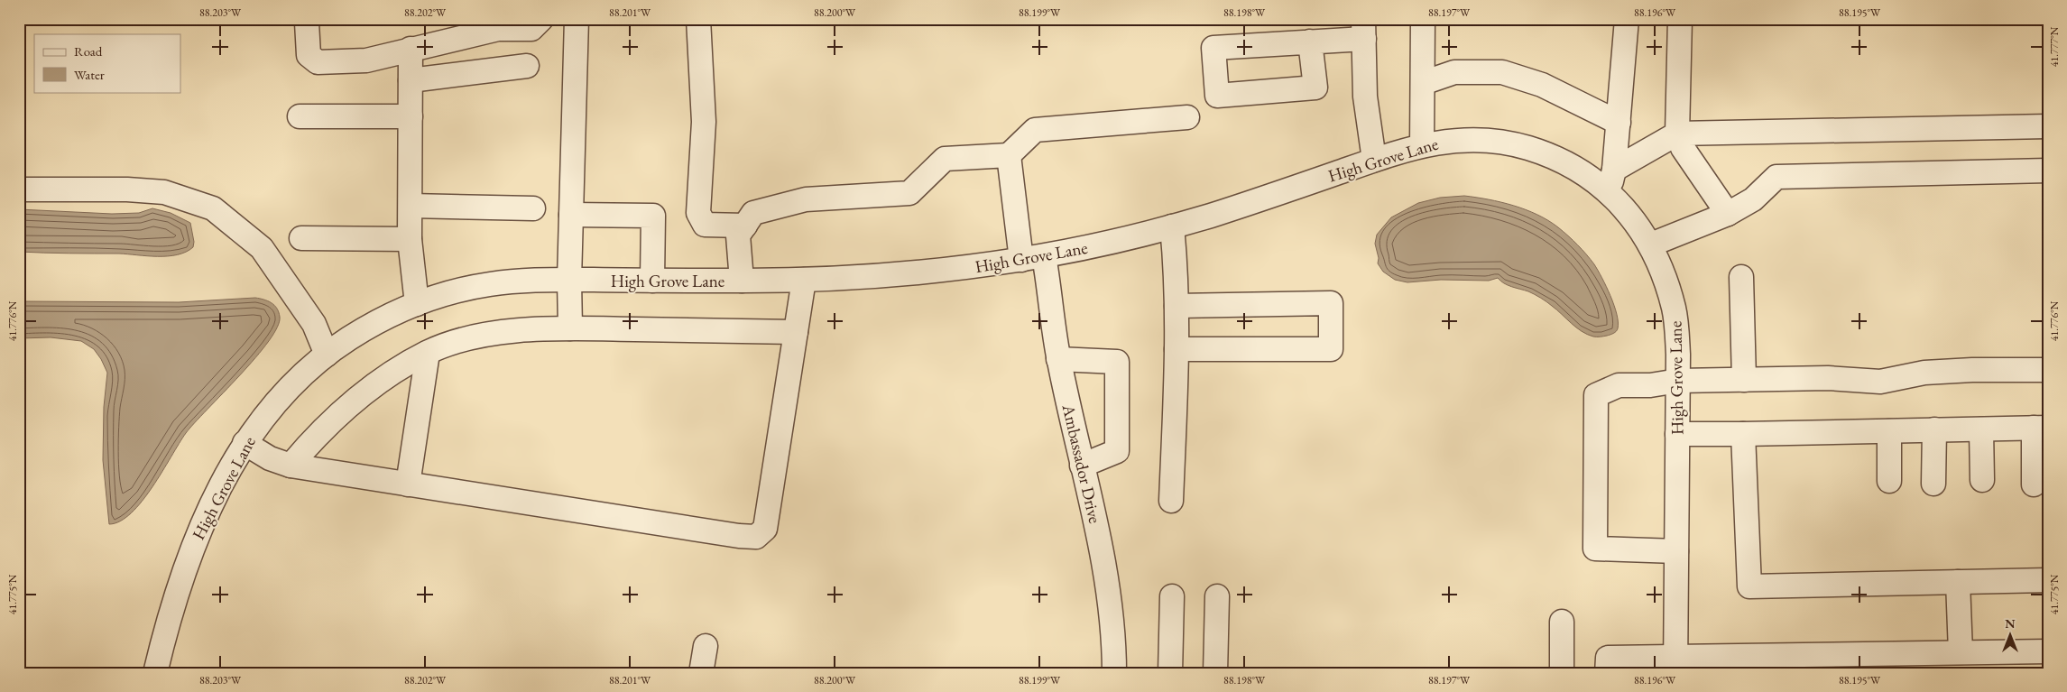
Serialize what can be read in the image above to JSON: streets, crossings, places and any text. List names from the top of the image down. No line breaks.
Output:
{"streets":{"street":["High Grove Lane","Ambassador Drive"]},"crossings":[["High Grove Lane","Ambassador Drive"]],"legend":["Road","Water"],"north":"top","coordinates":["88.203°W","88.202°W","88.201°W","88.200°W","88.199°W","88.198°W","88.197°W","88.196°W","88.195°W","41.777°N","41.776°N","41.775°N"]}
